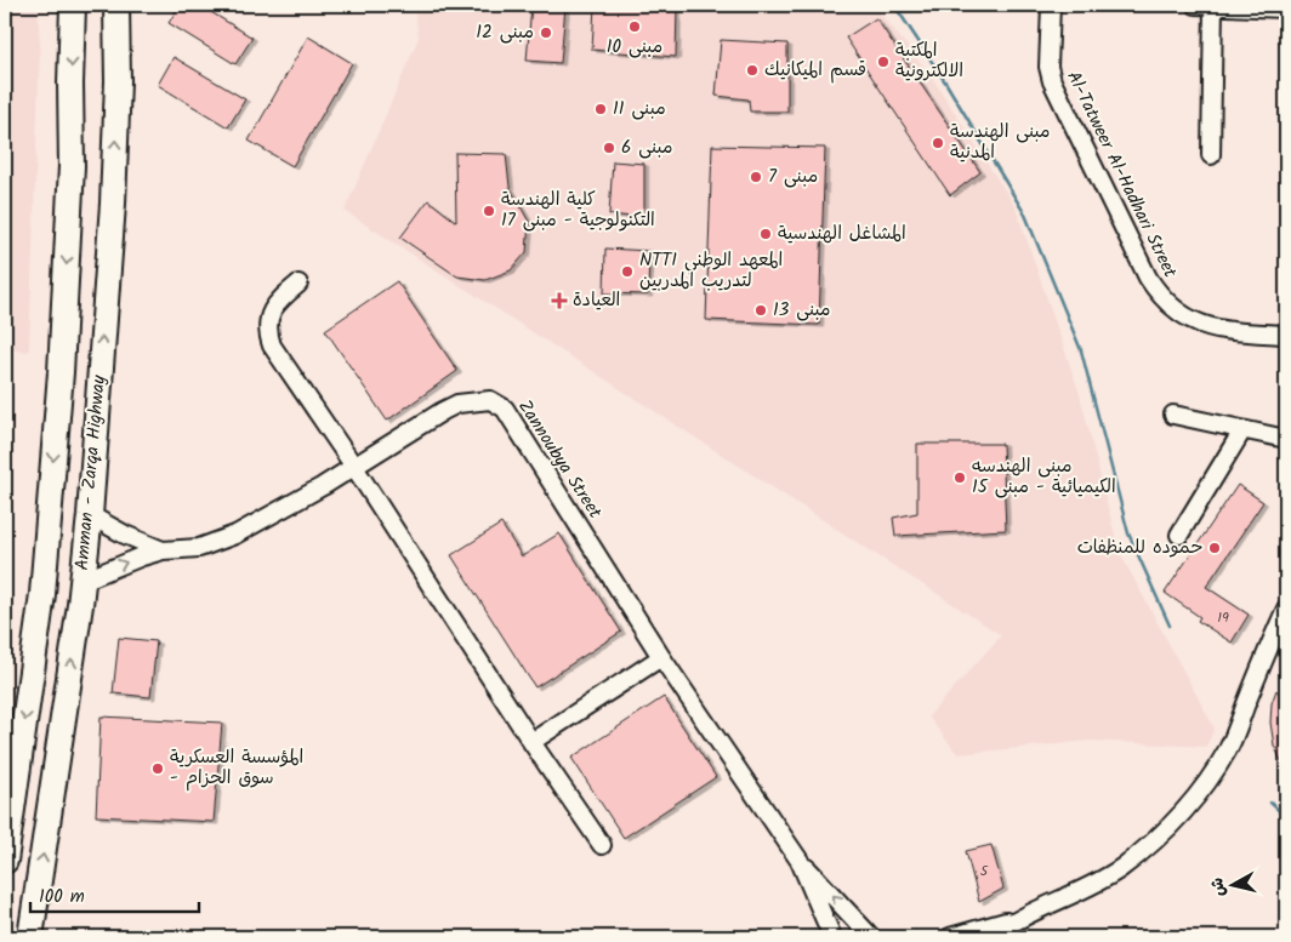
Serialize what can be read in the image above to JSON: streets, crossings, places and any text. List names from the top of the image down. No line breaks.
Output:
{"streets":{"highway":["Amman - Zarqa Highway"],"street":["Al-Tatweer Al-Hadhari Street","Zannoubya Street"]},"crossings":[["Zannoubya Street","Amman - Zarqa Highway"]],"places":{"other":["مبنى 10","مبنى 12","المكتبة الالكترونية","قسم الميكانيك","مبنى 11","مبنى الهندسة المدنية","مبنى 6","مبنى 7","كلية الهندسة التكنولوجية - مبنى 17","المشاغل الهندسية","NTTI المعهد الوطني لتدريب المدربين","مبنى 13","مبنى الهندسه الكيميائية - مبنى 15","حموده للمنظفات","المؤسسة العسكرية - سوق الحزام"],"health":["العيادة"]},"house_numbers":["19","5"],"scale_bar":"100 m","north":"left"}
